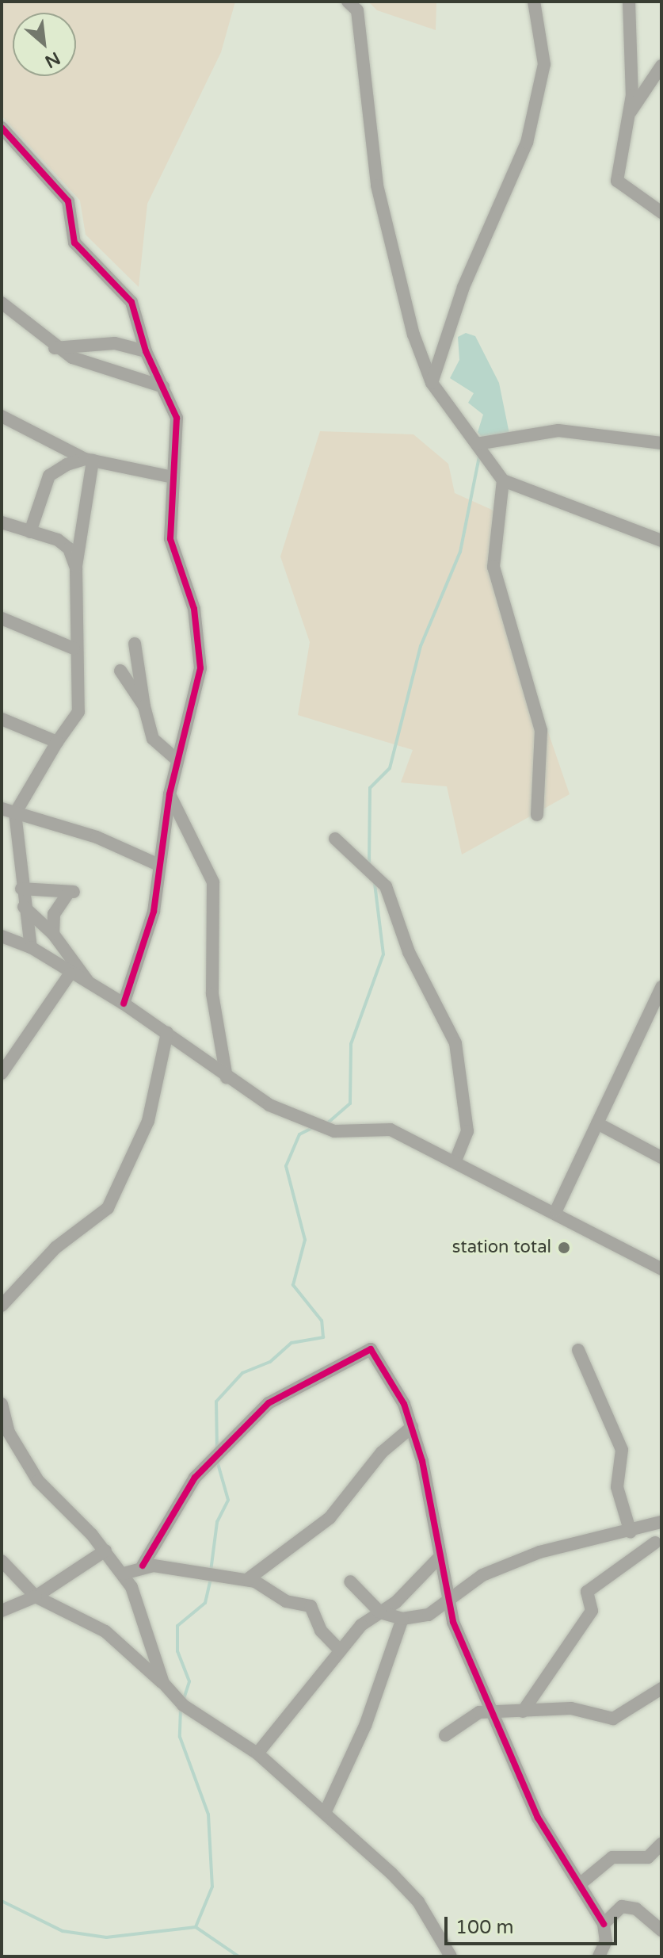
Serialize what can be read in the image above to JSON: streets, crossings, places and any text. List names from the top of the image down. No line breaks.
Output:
{"places":["station total"],"scale_bar":"100 m","north":"bottom right"}
